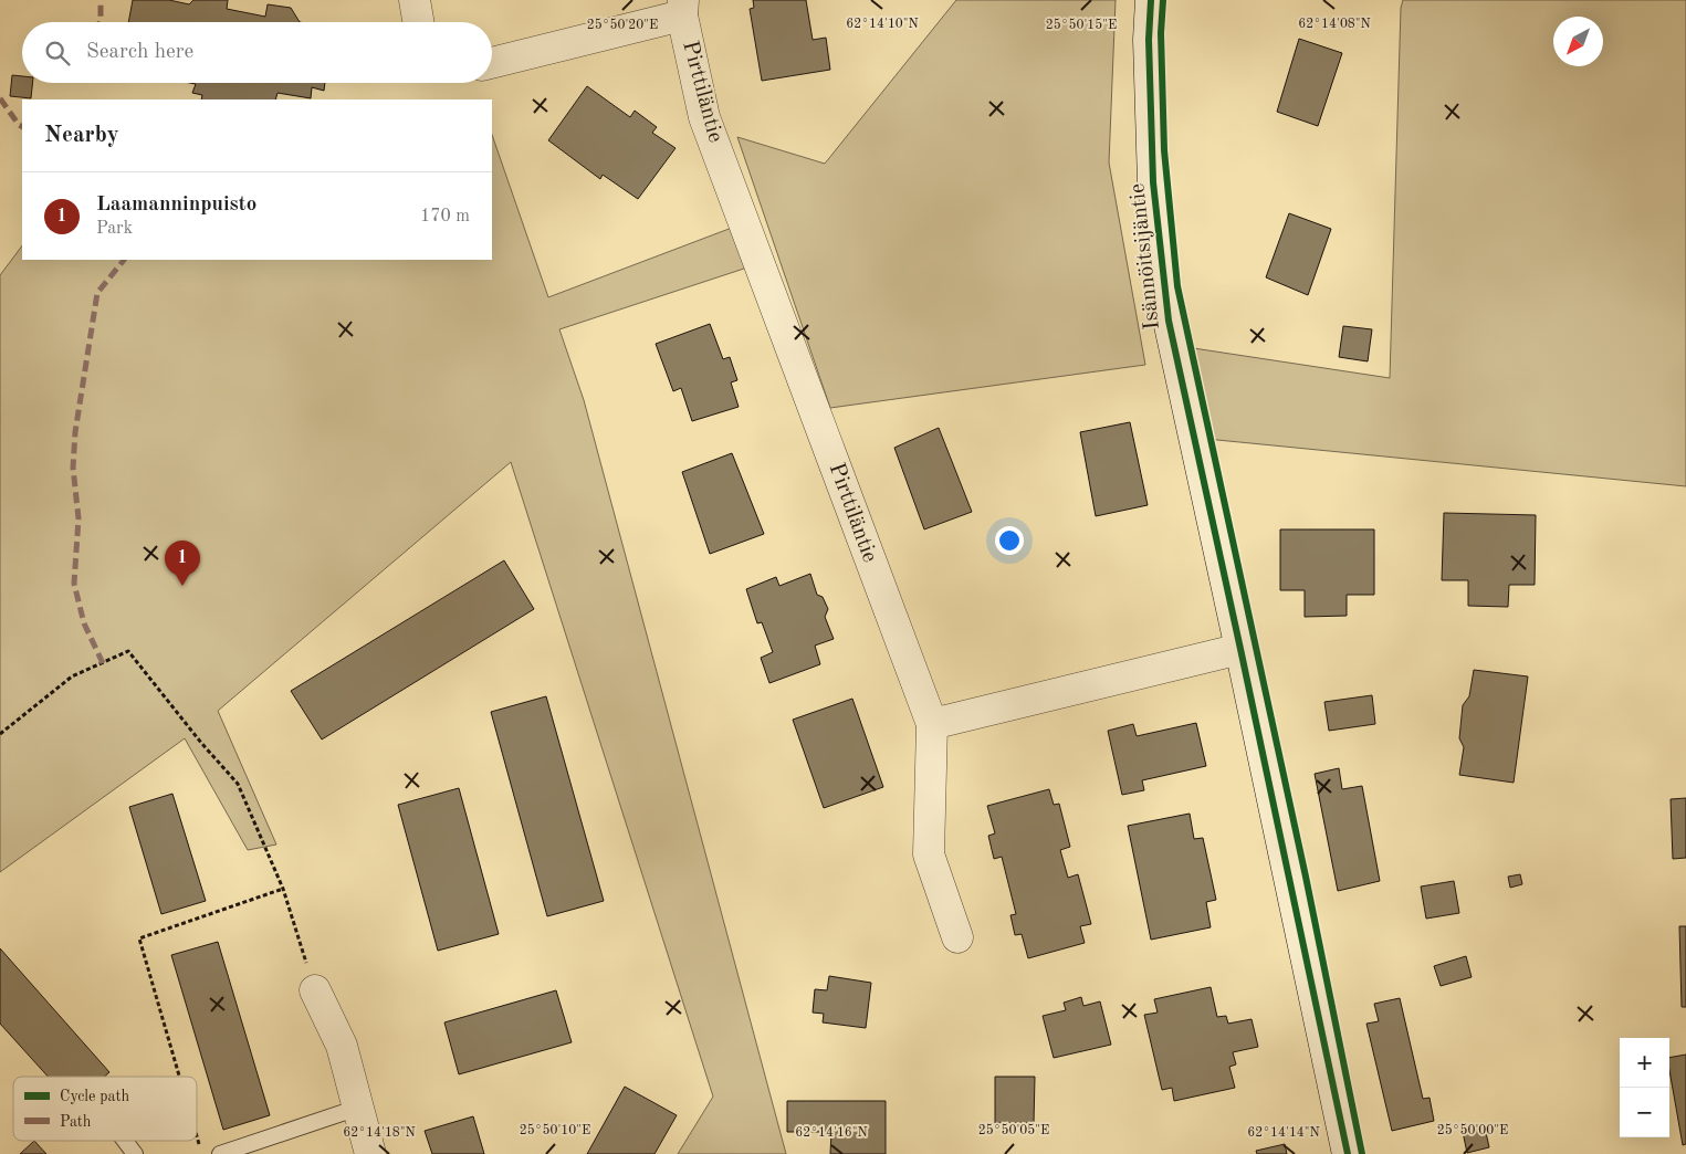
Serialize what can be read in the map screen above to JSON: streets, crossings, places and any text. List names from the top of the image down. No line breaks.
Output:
{"streets":{"street":["Pirttiläntie","Isännöitsijäntie"]},"legend":["Cycle path","Path"],"north":"bottom left","page":{"search":"Search here","heading":"Nearby","list":[{"mark":"1","name":"Laamanninpuisto","note":"Park","value":"170 m"}],"pins":"1","map_buttons":["+","−"]},"coordinates":["62°14'10\"N","62°14'08\"N","25°50'20\"E","25°50'15\"E","25°50'10\"E","25°50'05\"E","25°50'00\"E","62°14'18\"N","62°14'16\"N","62°14'14\"N"]}
